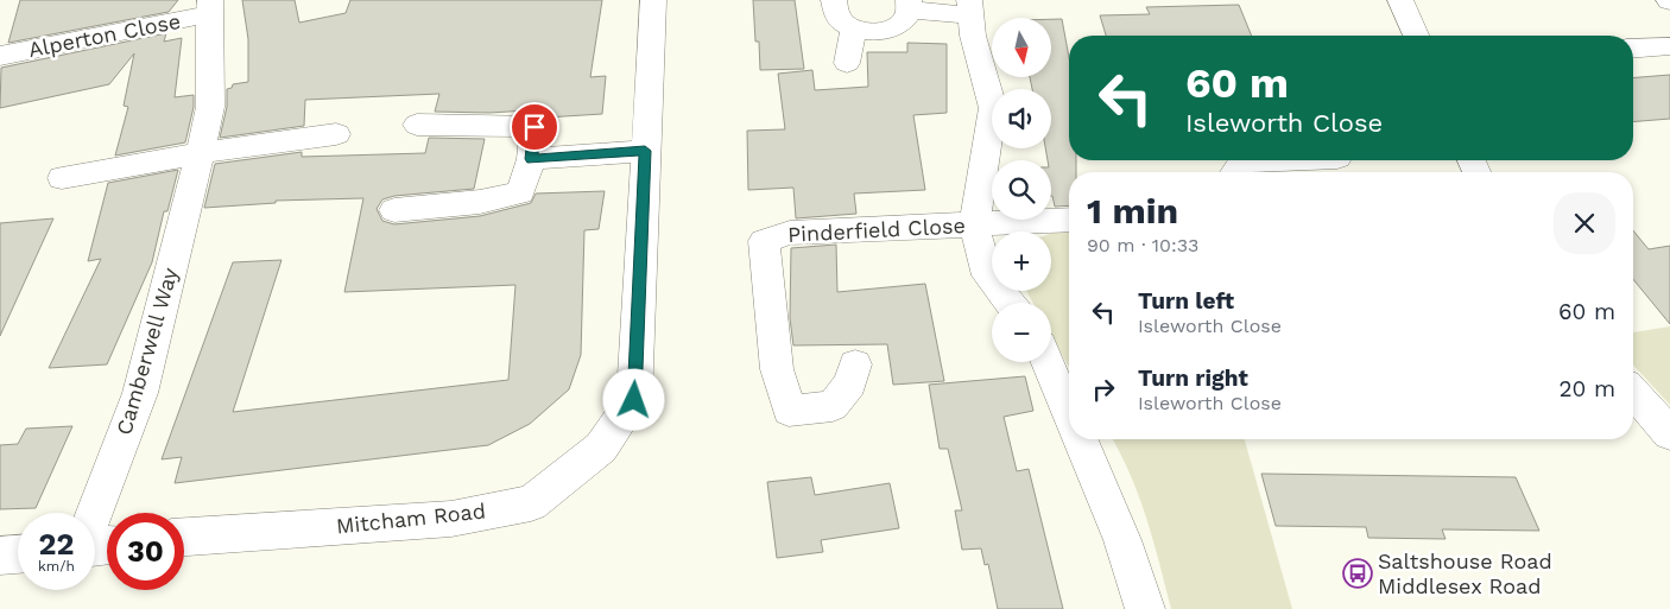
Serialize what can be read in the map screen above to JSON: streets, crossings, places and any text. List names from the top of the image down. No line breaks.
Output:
{"streets":{"street":["Alperton Close","Pinderfield Close","Camberwell Way","Mitcham Road"]},"crossings":[["Alperton Close","Camberwell Way"]],"places":{"bus stop":["Saltshouse Road Middlesex Road"]},"north":"bottom","page":{"map_buttons":["+","−"],"turn":["60 m","Isleworth Close"],"heading":["1 min","90 m · 10:33"],"list":[{"name":"Turn left","note":"Isleworth Close","value":"60 m"},{"name":"Turn right","note":"Isleworth Close","value":"20 m"}],"speed":"22 km/h","limit":"30"}}
